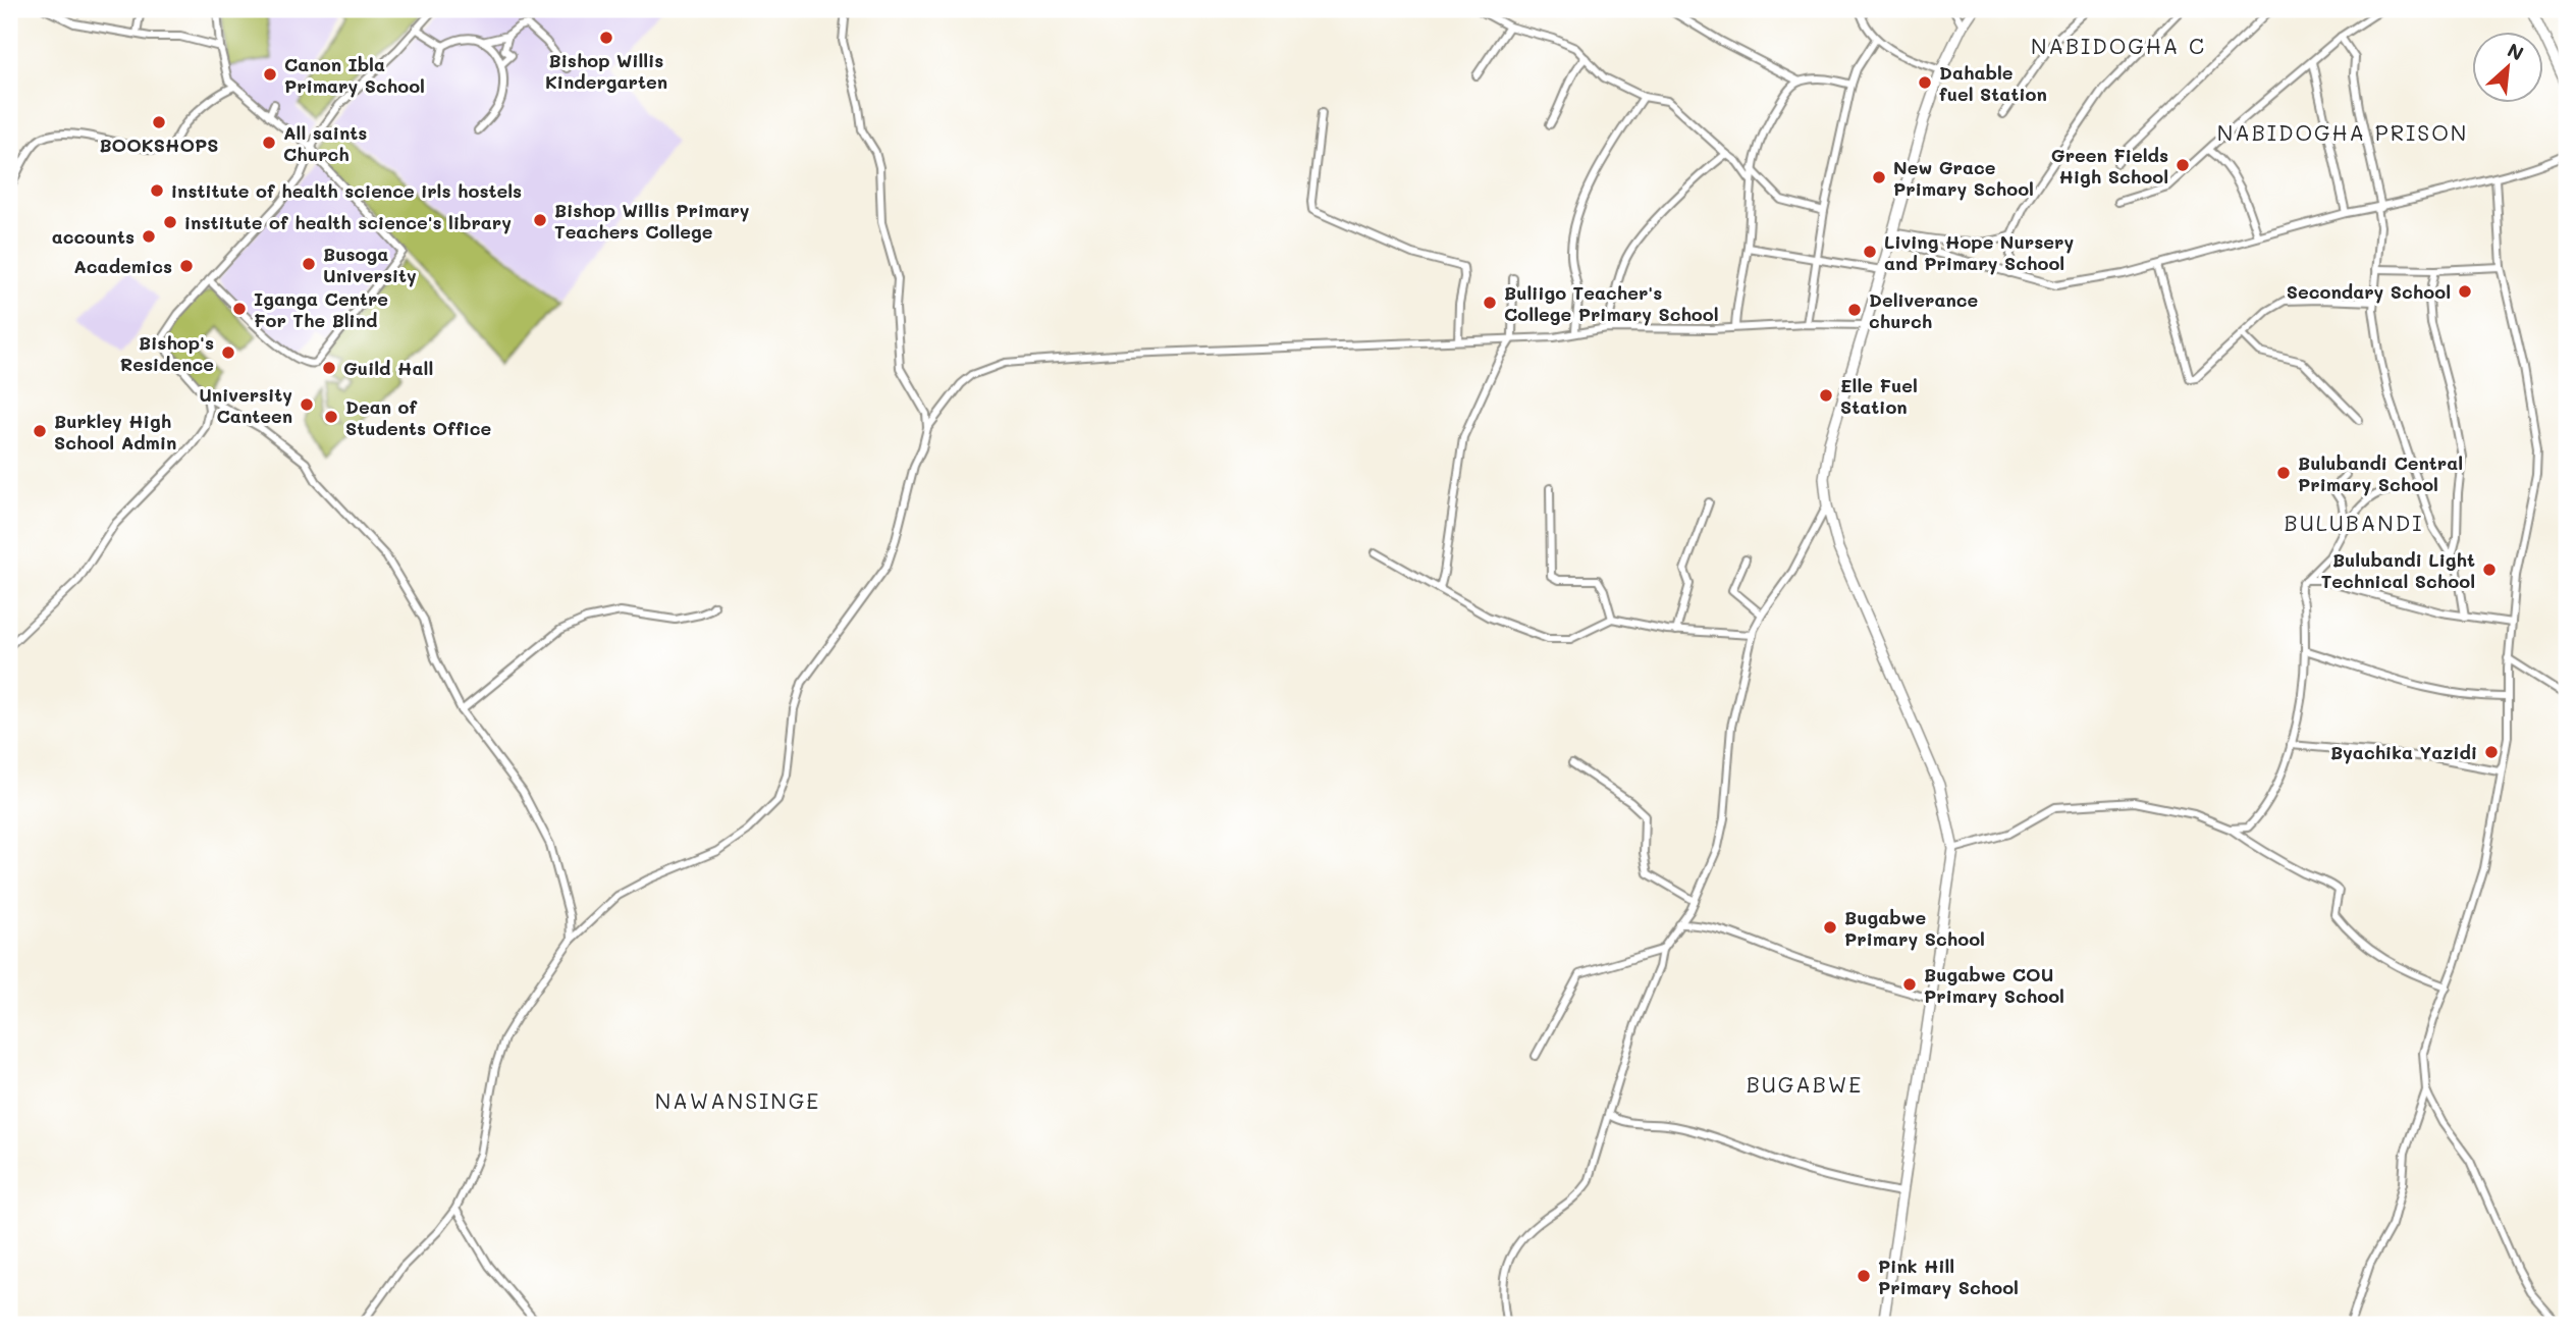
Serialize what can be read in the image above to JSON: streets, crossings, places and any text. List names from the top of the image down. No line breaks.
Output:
{"districts":["NABIDOGHA C","NABIDOGHA PRISON","BULUBANDI","BUGABWE","NAWANSINGE"],"places":["Bishop Willis Kindergarten","Canon Ibla Primary School","Dahable fuel Station","BOOKSHOPS","All saints Church","Green Fields High School","New Grace Primary School","institute of health science irls hostels","Bishop Willis Primary Teachers College","institute of health science's library","accounts","Living Hope Nursery and Primary School","Busoga University","Academics","Secondary School","Buliigo Teacher's College Primary School","Iganga Centre For The Blind","Deliverance church","Bishop's Residence","Guild Hall","Elle Fuel Station","University Canteen","Dean of Students Office","Burkley High School Admin","Bulubandi Central Primary School","Bulubandi Light Technical School","Byachika Yazidi","Bugabwe Primary School","Bugabwe COU Primary School","Pink Hill Primary School"],"north":"top right"}
